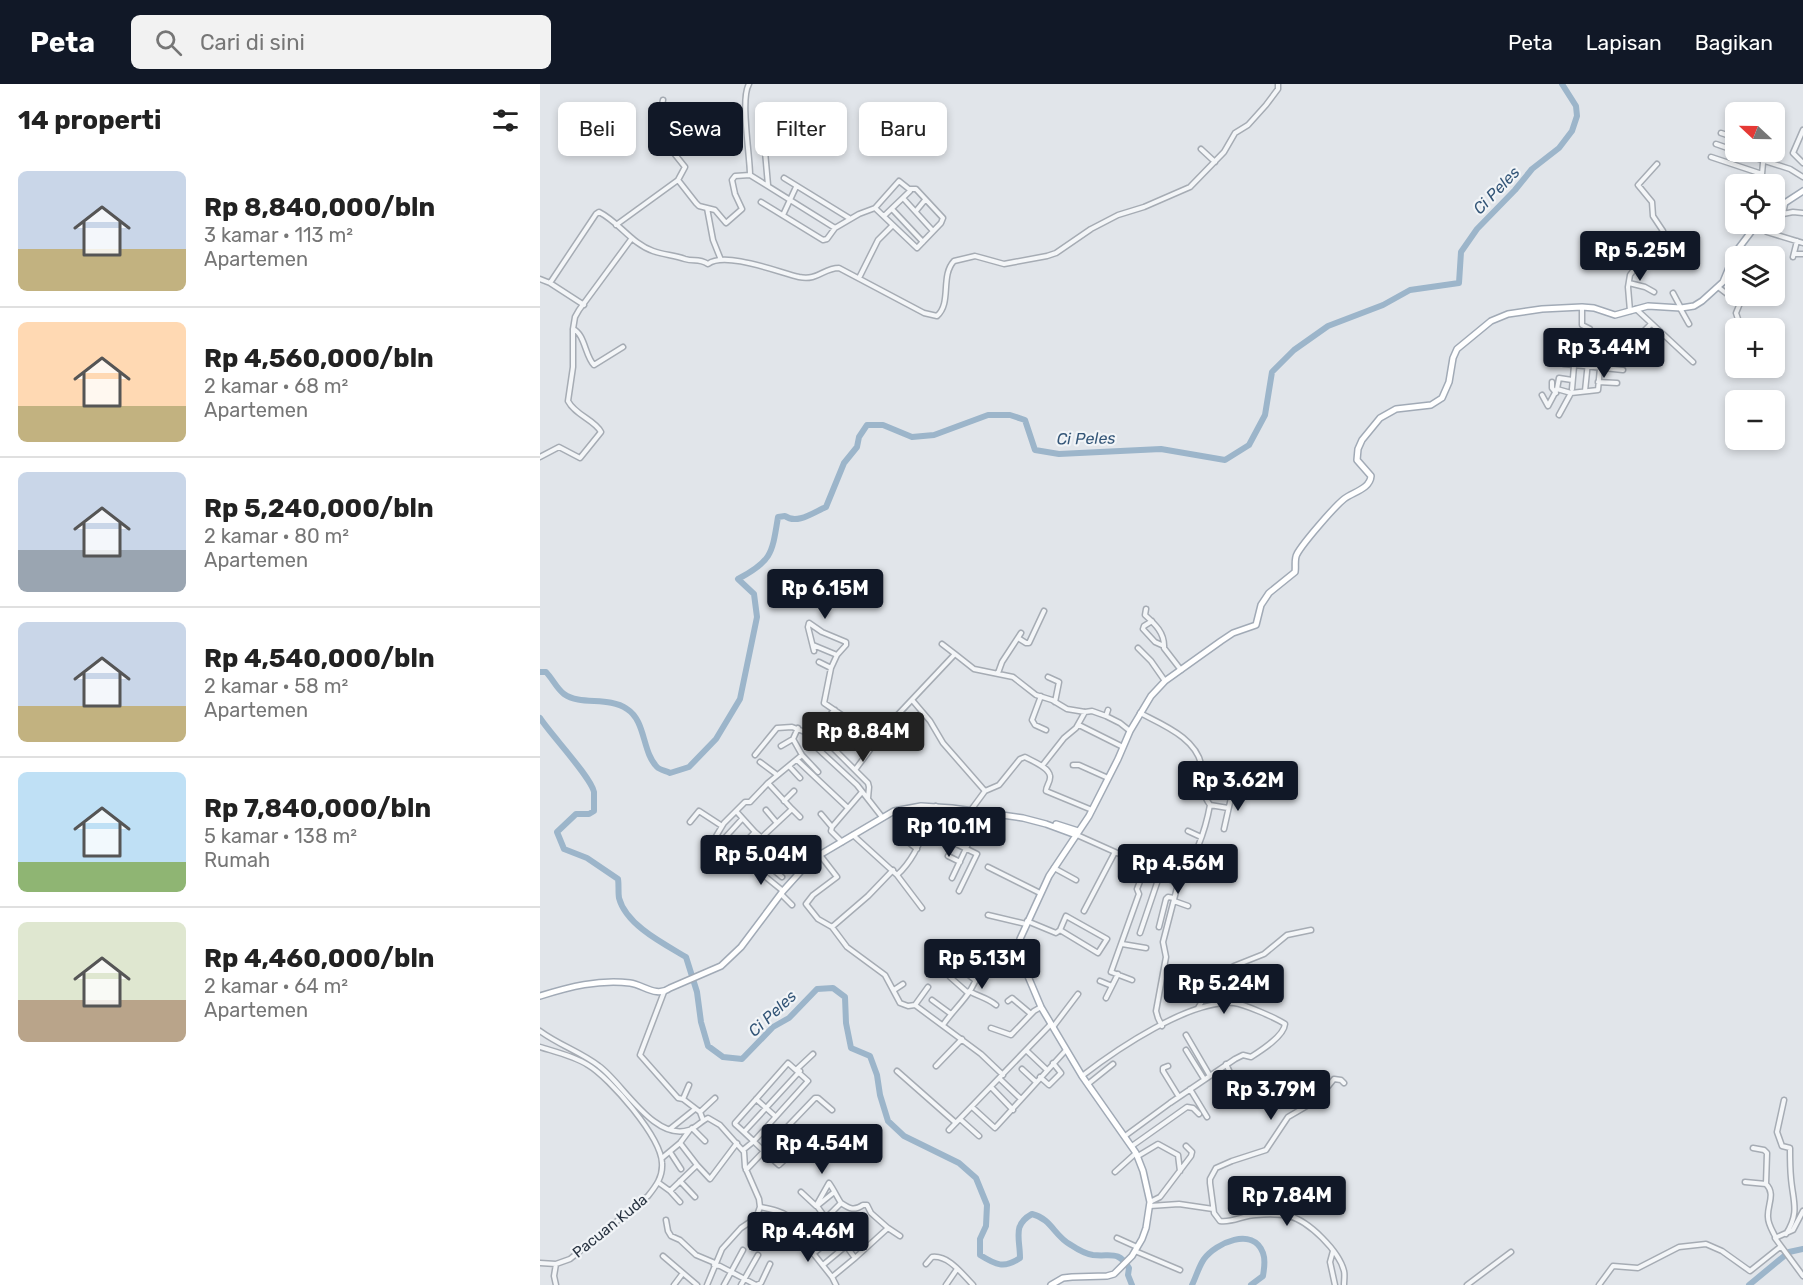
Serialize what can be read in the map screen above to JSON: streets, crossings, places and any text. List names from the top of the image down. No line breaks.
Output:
{"streets":{"street":["Pacuan Kuda"]},"water":["Ci Peles"],"north":"left","page":{"header":"Peta","search":"Cari di sini","nav":["Peta","Lapisan","Bagikan"],"heading":"14 properti","map_buttons":["+","−"],"chip":["Beli","Sewa","Filter","Baru"],"list":[{"name":"Rp 8,840,000/bln","note":"3 kamar · 113 m² · Apartemen"},{"name":"Rp 4,560,000/bln","note":"2 kamar · 68 m² · Apartemen"},{"name":"Rp 5,240,000/bln","note":"2 kamar · 80 m² · Apartemen"},{"name":"Rp 4,540,000/bln","note":"2 kamar · 58 m² · Apartemen"},{"name":"Rp 7,840,000/bln","note":"5 kamar · 138 m² · Rumah"},{"name":"Rp 4,460,000/bln","note":"2 kamar · 64 m² · Apartemen"}],"price":["Rp 5.25M","Rp 3.44M","Rp 6.15M","Rp 8.84M","Rp 3.62M","Rp 10.1M","Rp 5.04M","Rp 4.56M","Rp 5.13M","Rp 5.24M","Rp 3.79M","Rp 4.54M","Rp 7.84M","Rp 4.46M"]}}
